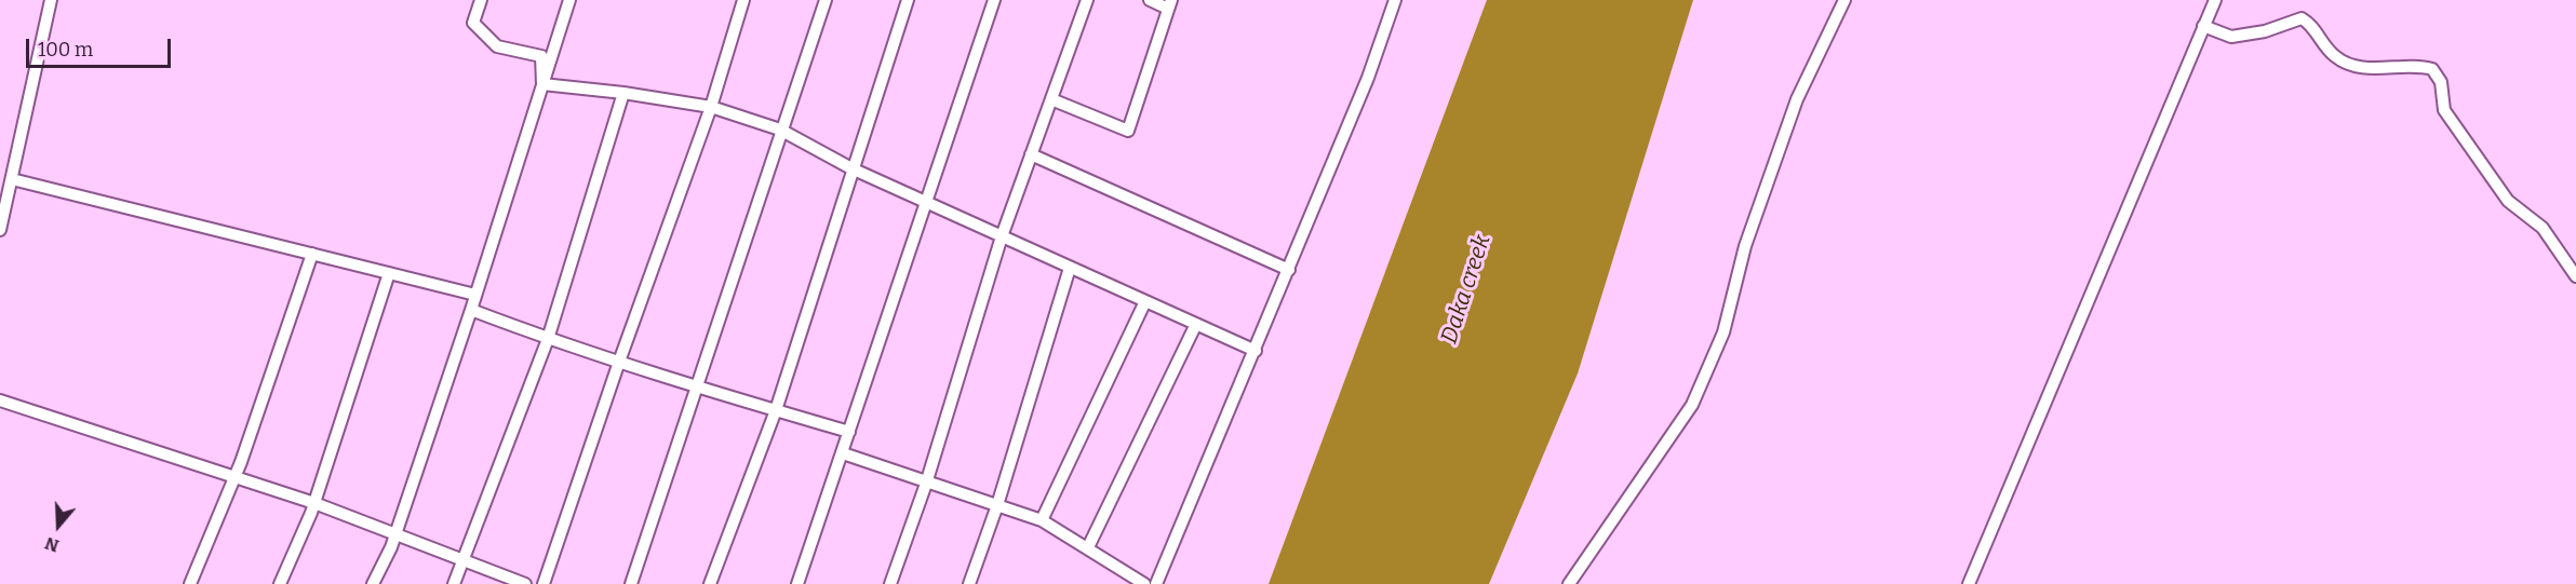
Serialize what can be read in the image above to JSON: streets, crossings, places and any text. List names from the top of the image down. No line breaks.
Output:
{"water":["Daka creek"],"scale_bar":"100 m","north":"bottom"}
